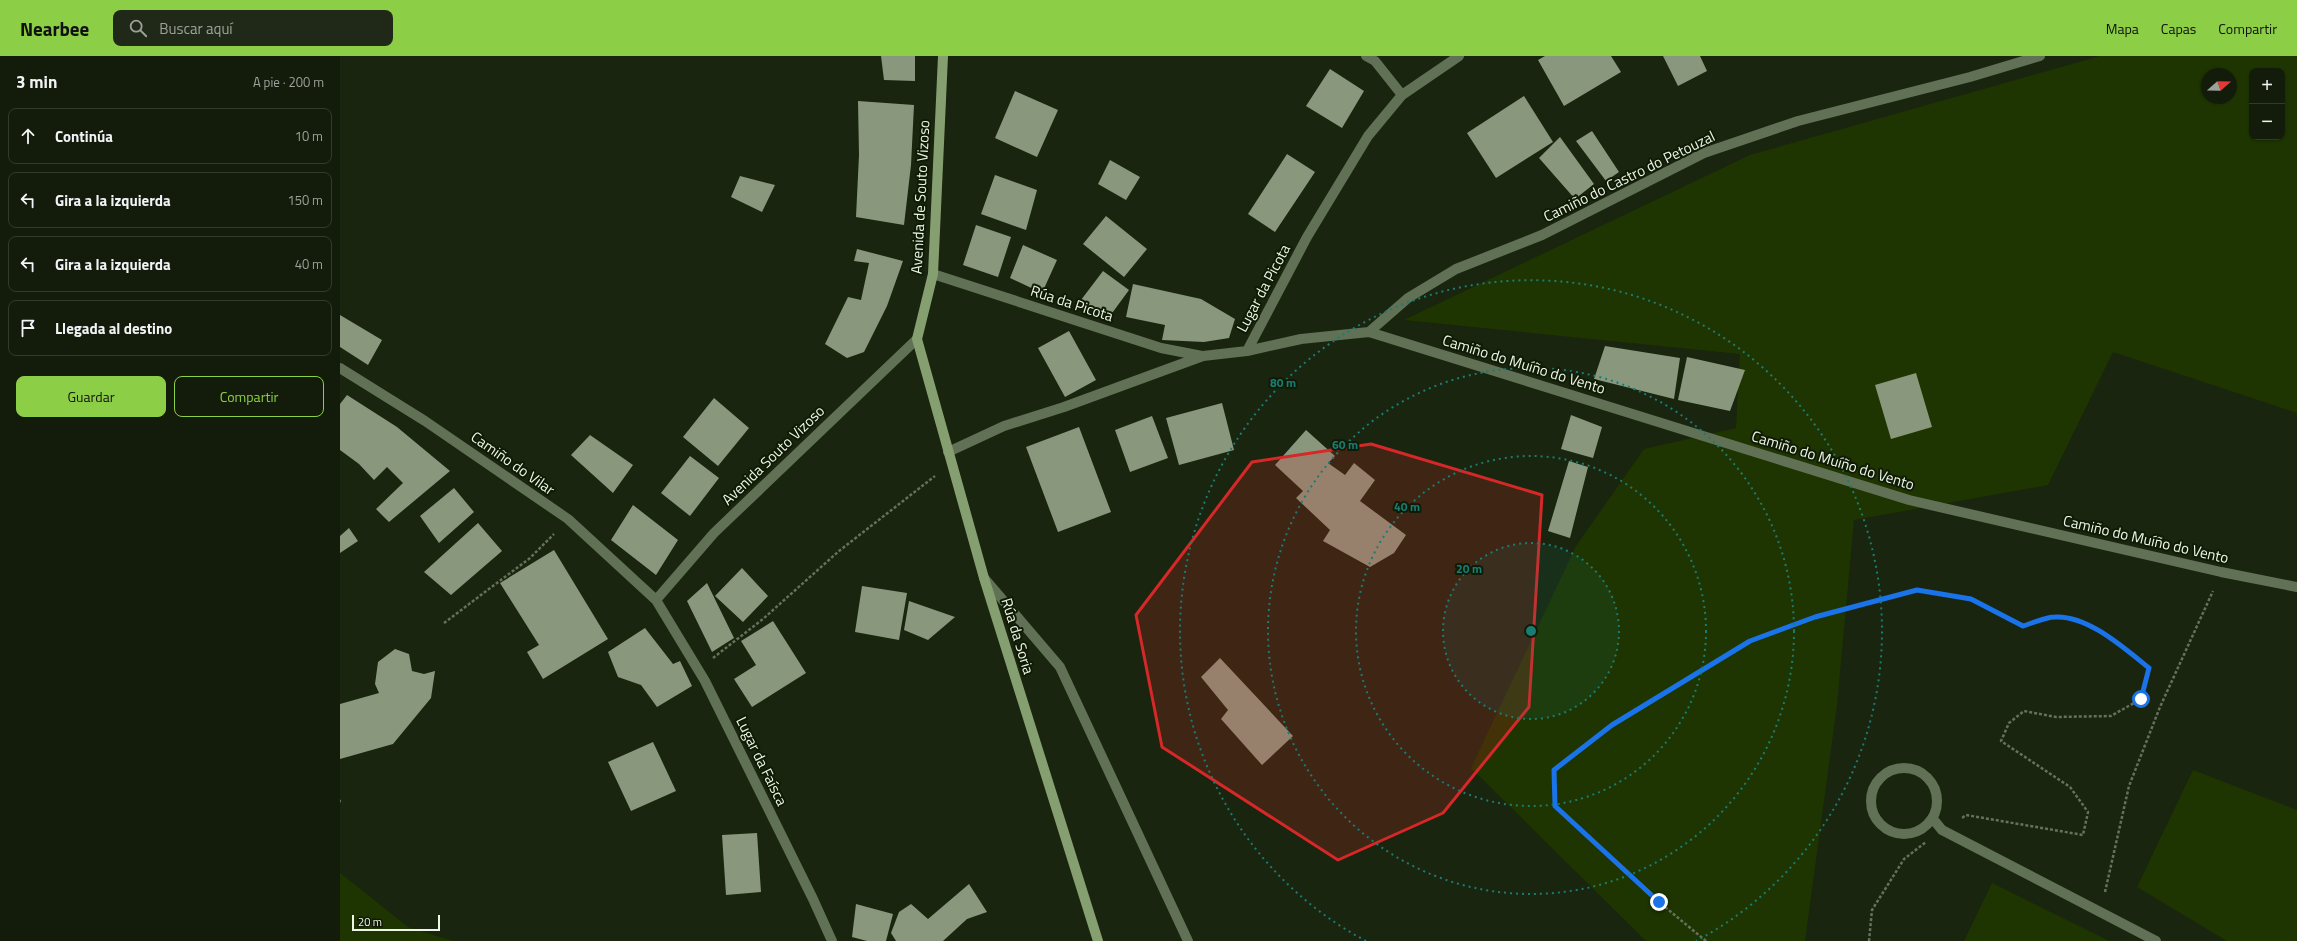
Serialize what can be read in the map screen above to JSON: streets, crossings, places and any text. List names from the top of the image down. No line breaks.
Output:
{"streets":{"street":["Camiño do Castro do Petouzal","Avenida de Souto Vizoso","Lugar da Picota","Rúa da Picota","Camiño do Muíño do Vento","Avenida Souto Vizoso","Camiño do Vilar","Rúa da Soria","Lugar da Faísca"]},"crossings":[["Camiño do Castro do Petouzal","Camiño do Muíño do Vento"],["Avenida de Souto Vizoso","Rúa da Picota"],["Avenida de Souto Vizoso","Avenida Souto Vizoso"],["Avenida de Souto Vizoso","Rúa da Soria"],["Lugar da Picota","Rúa da Picota"],["Lugar da Picota","Rúa da Soria"],["Avenida Souto Vizoso","Camiño do Vilar"],["Avenida Souto Vizoso","Rúa da Soria"],["Avenida Souto Vizoso","Lugar da Faísca"],["Camiño do Vilar","Lugar da Faísca"]],"scale_bar":"20 m","north":"right","page":{"header":"Nearbee","search":"Buscar aquí","nav":["Mapa","Capas","Compartir"],"heading":["3 min","A pie · 200 m"],"map_buttons":["+","−"],"list":[["Continúa","10 m"],["Gira a la izquierda","150 m"],["Gira a la izquierda","40 m"],"Llegada al destino"],"buttons":["Guardar","Compartir"],"scale":"20 m"},"rings":["80 m","60 m","40 m","20 m"]}
